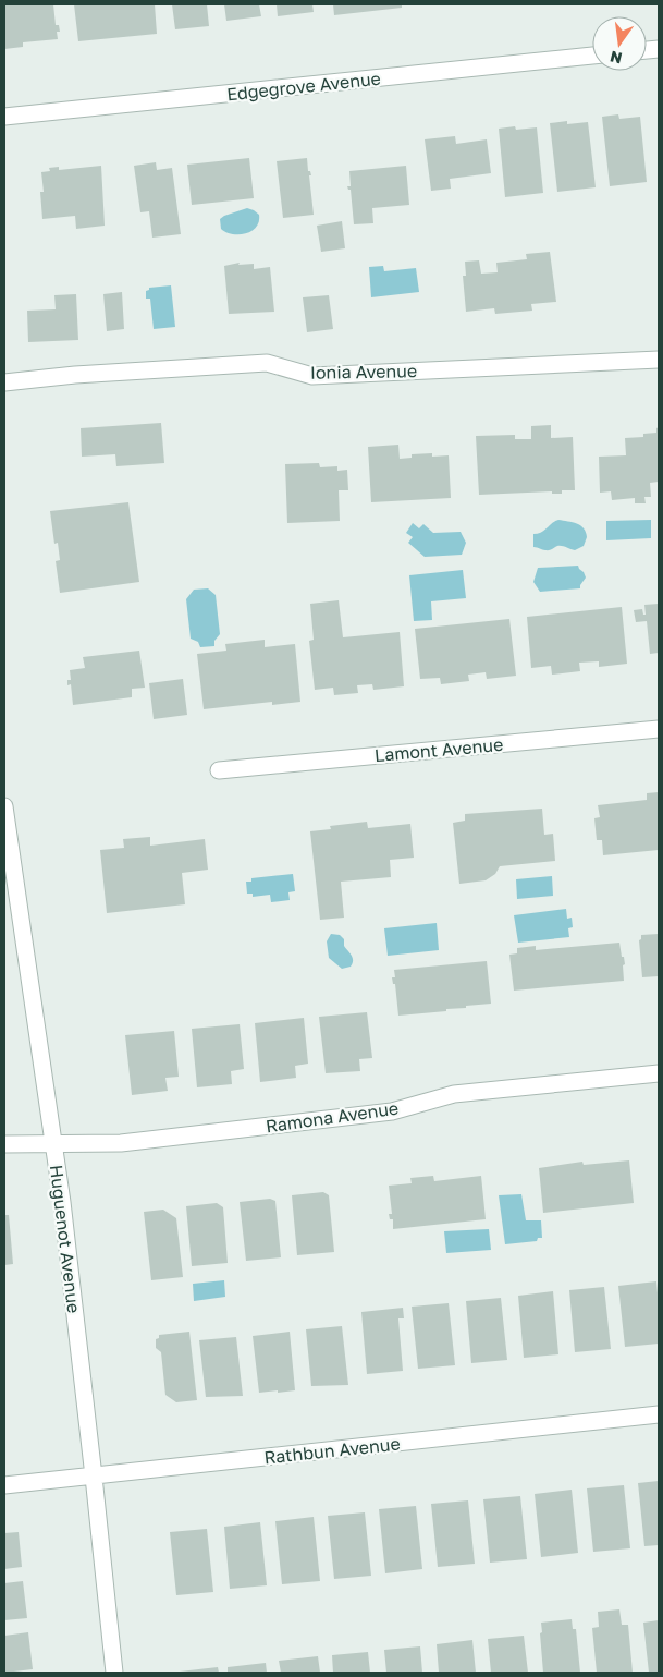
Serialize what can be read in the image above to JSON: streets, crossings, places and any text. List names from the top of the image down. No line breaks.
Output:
{"streets":{"street":["Edgegrove Avenue","Ionia Avenue","Lamont Avenue","Ramona Avenue","Huguenot Avenue","Rathbun Avenue"]},"crossings":[["Ramona Avenue","Huguenot Avenue"],["Huguenot Avenue","Rathbun Avenue"]],"north":"bottom"}
